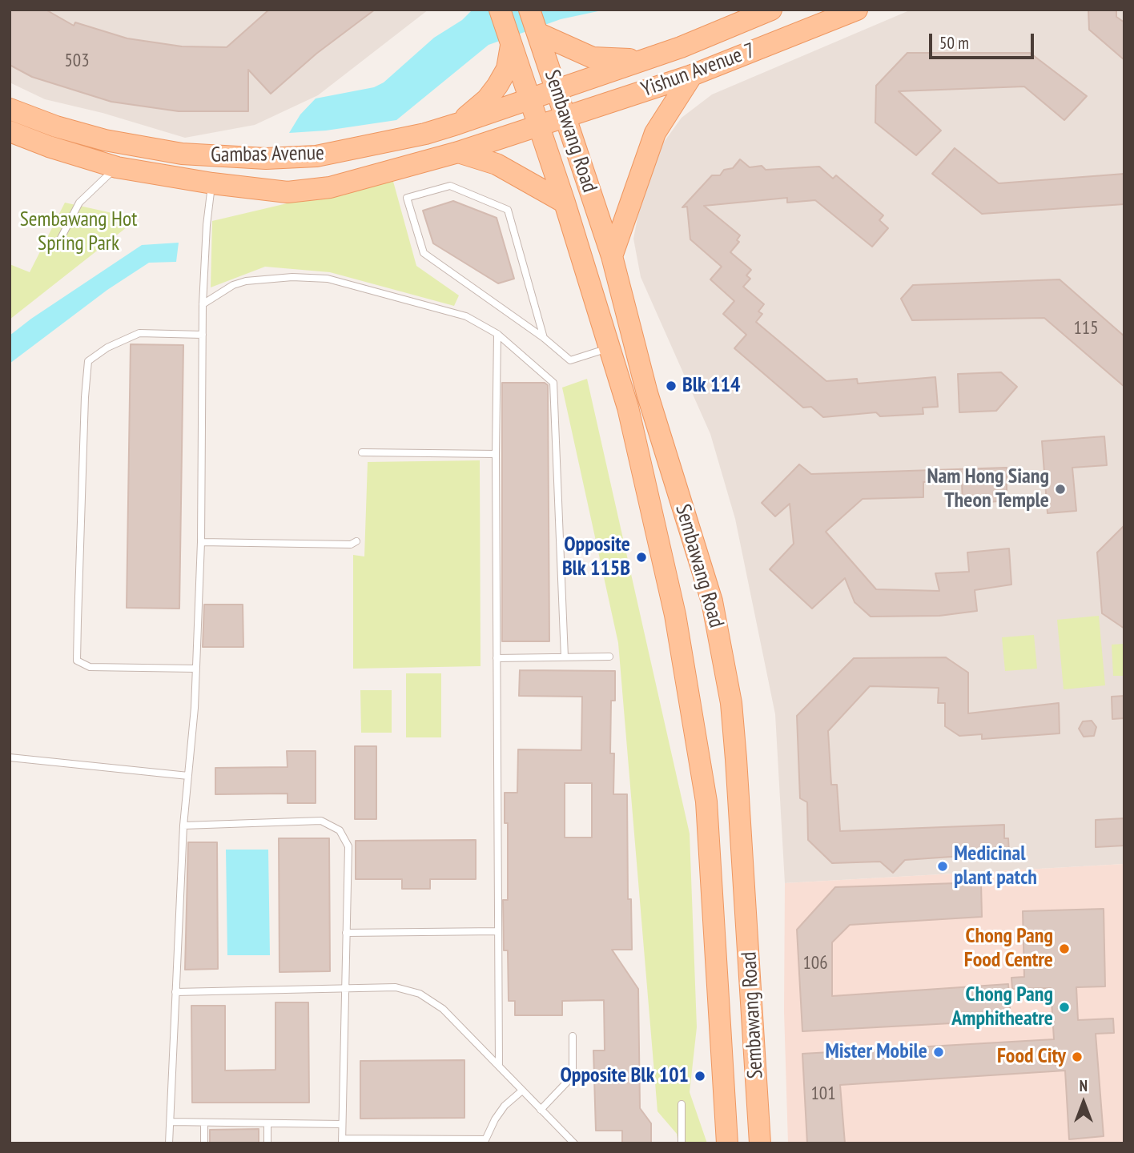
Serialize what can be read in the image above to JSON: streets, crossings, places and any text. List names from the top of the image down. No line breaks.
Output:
{"streets":{"main road":["Yishun Avenue 7","Sembawang Road","Gambas Avenue"]},"crossings":[["Yishun Avenue 7","Sembawang Road"],["Yishun Avenue 7","Gambas Avenue"],["Sembawang Road","Gambas Avenue"]],"parks":["Sembawang Hot Spring Park"],"places":["Blk 114","Nam Hong Siang Theon Temple","Opposite Blk 115B","Medicinal plant patch","Chong Pang Food Centre","Chong Pang Amphitheatre","Mister Mobile","Food City","Opposite Blk 101"],"house_numbers":["503","115","106","101"],"scale_bar":"50 m","north":"top"}
